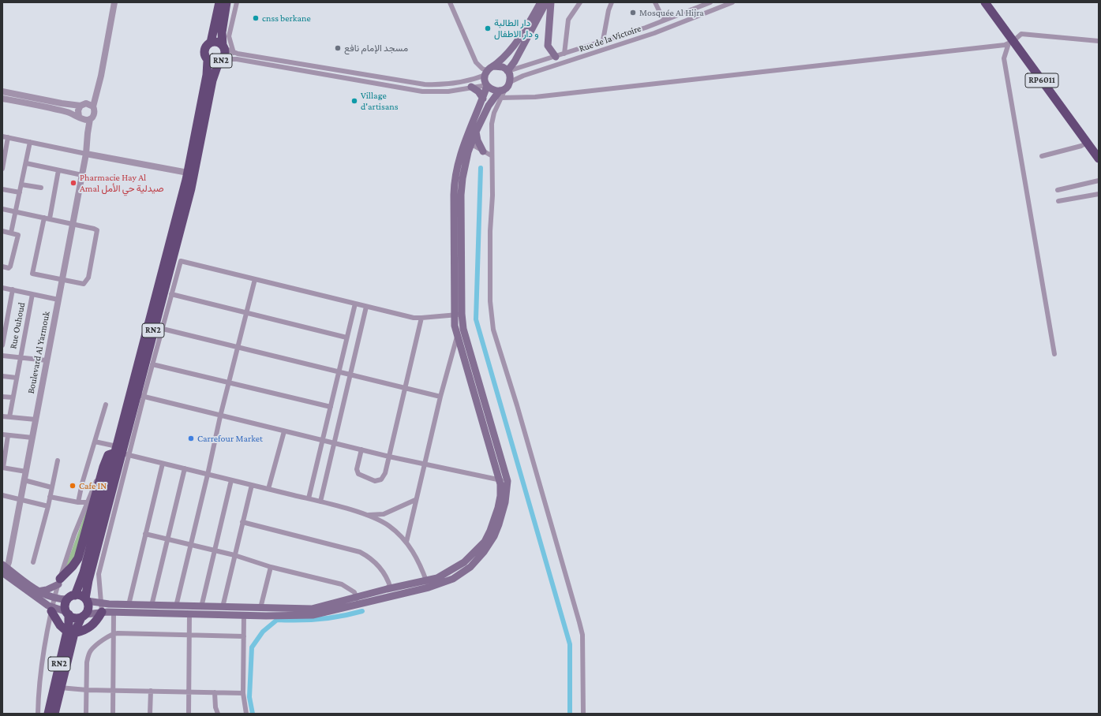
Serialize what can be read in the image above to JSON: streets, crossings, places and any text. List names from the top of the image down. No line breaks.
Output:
{"streets":{"highway":["RN2","RP6011"],"street":["Rue de la Victoire","Rue Ouhoud","Boulevard Al Yarmouk"]},"places":["Mosquée Al Hijra","cnss berkane","دار الطالبة و دار الاطفال","مسجد الإمام نافع","Village d'artisans","Pharmacie Hay Al Amal صيدلية حي الأمل","Carrefour Market","Cafe IN"]}
